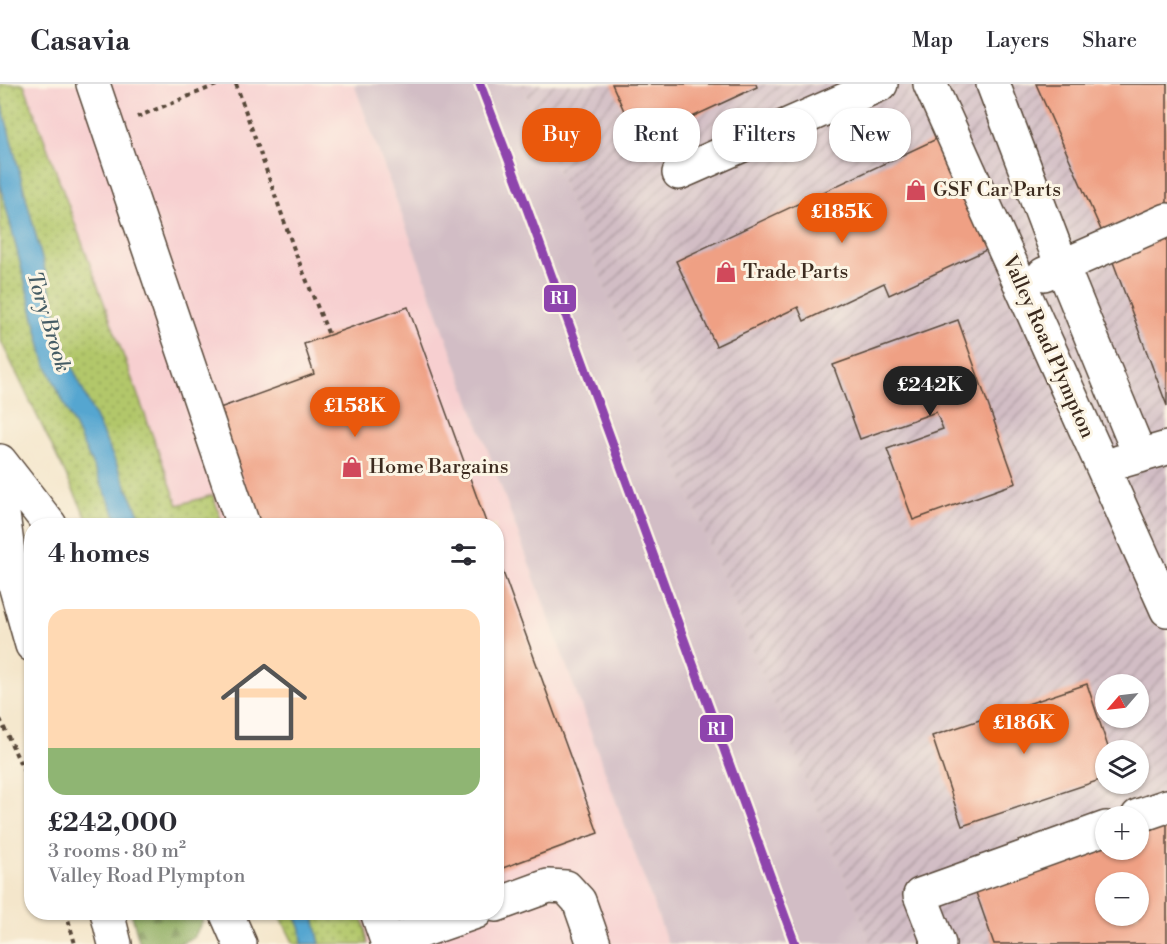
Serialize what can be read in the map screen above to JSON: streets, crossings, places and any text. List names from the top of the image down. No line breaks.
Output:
{"streets":{"street":["Valley Road Plympton"]},"water":["Tory Brook"],"places":{"shop":["GSF Car Parts","Trade Parts","Home Bargains"]},"lines":["transit line R1"],"north":"bottom left","page":{"header":"Casavia","nav":["Map","Layers","Share"],"chip":["Buy","Rent","Filters","New"],"price":["£185K","£242K","£158K","£186K"],"heading":"4 homes","list":[{"name":"£242,000","note":"3 rooms · 80 m² · Valley Road Plympton"}],"map_buttons":["+","−"]}}
